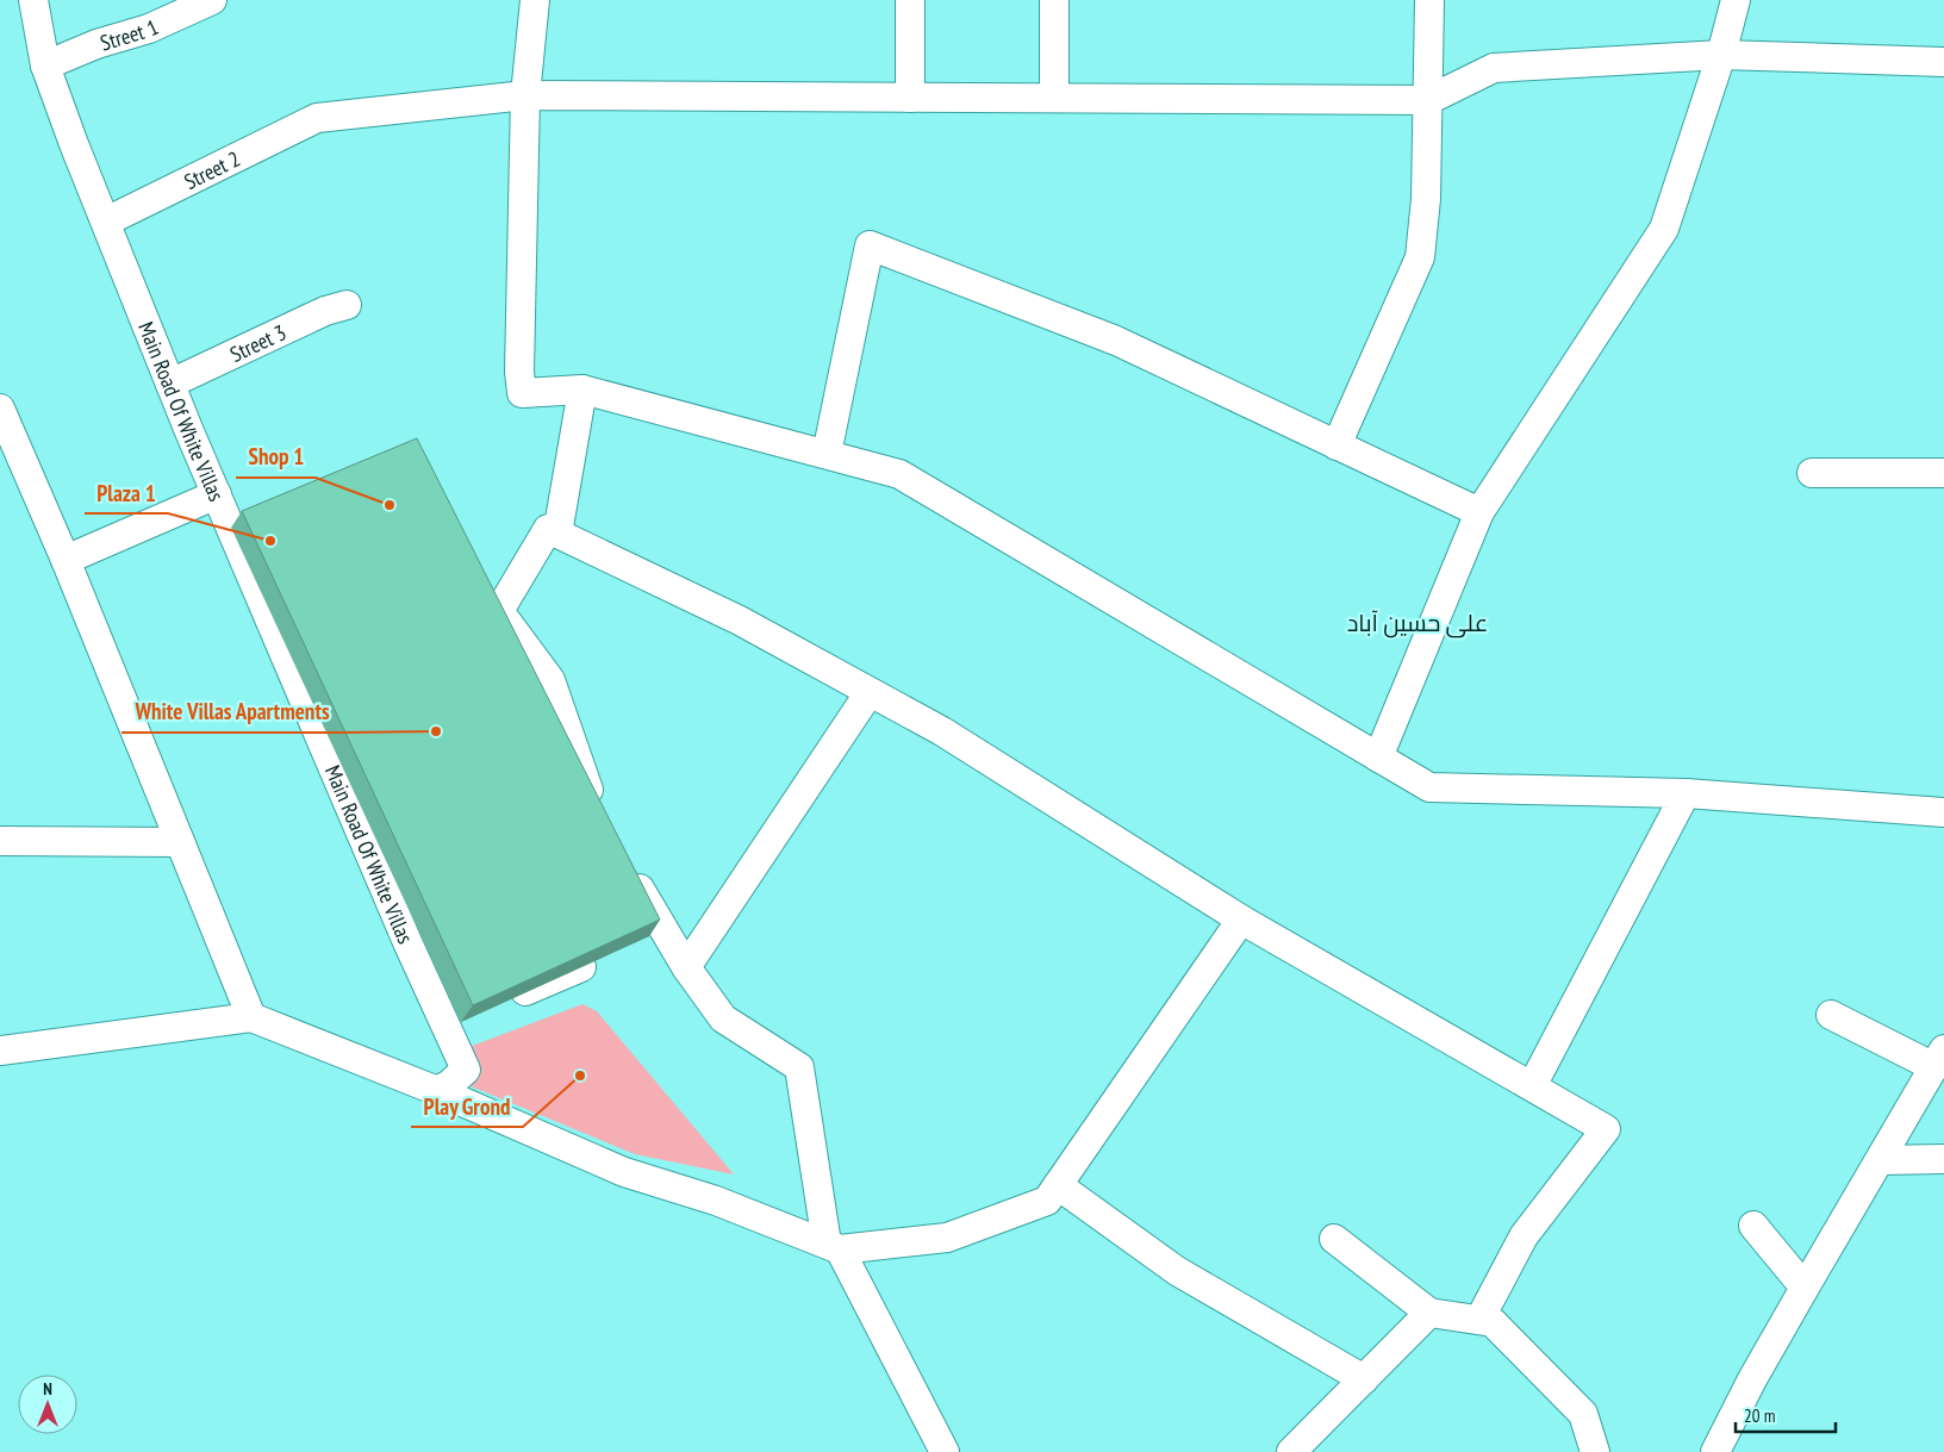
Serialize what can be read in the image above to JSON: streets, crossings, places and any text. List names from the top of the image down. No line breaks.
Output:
{"streets":{"street":["Street 1","Street 2","Street 3","Main Road Of White Villas"]},"crossings":[["Street 1","Main Road Of White Villas"],["Street 2","Main Road Of White Villas"],["Street 3","Main Road Of White Villas"]],"districts":["علی حسین آباد"],"places":["Shop 1","Plaza 1","White Villas Apartments","Play Grond"],"scale_bar":"20 m","north":"top"}
